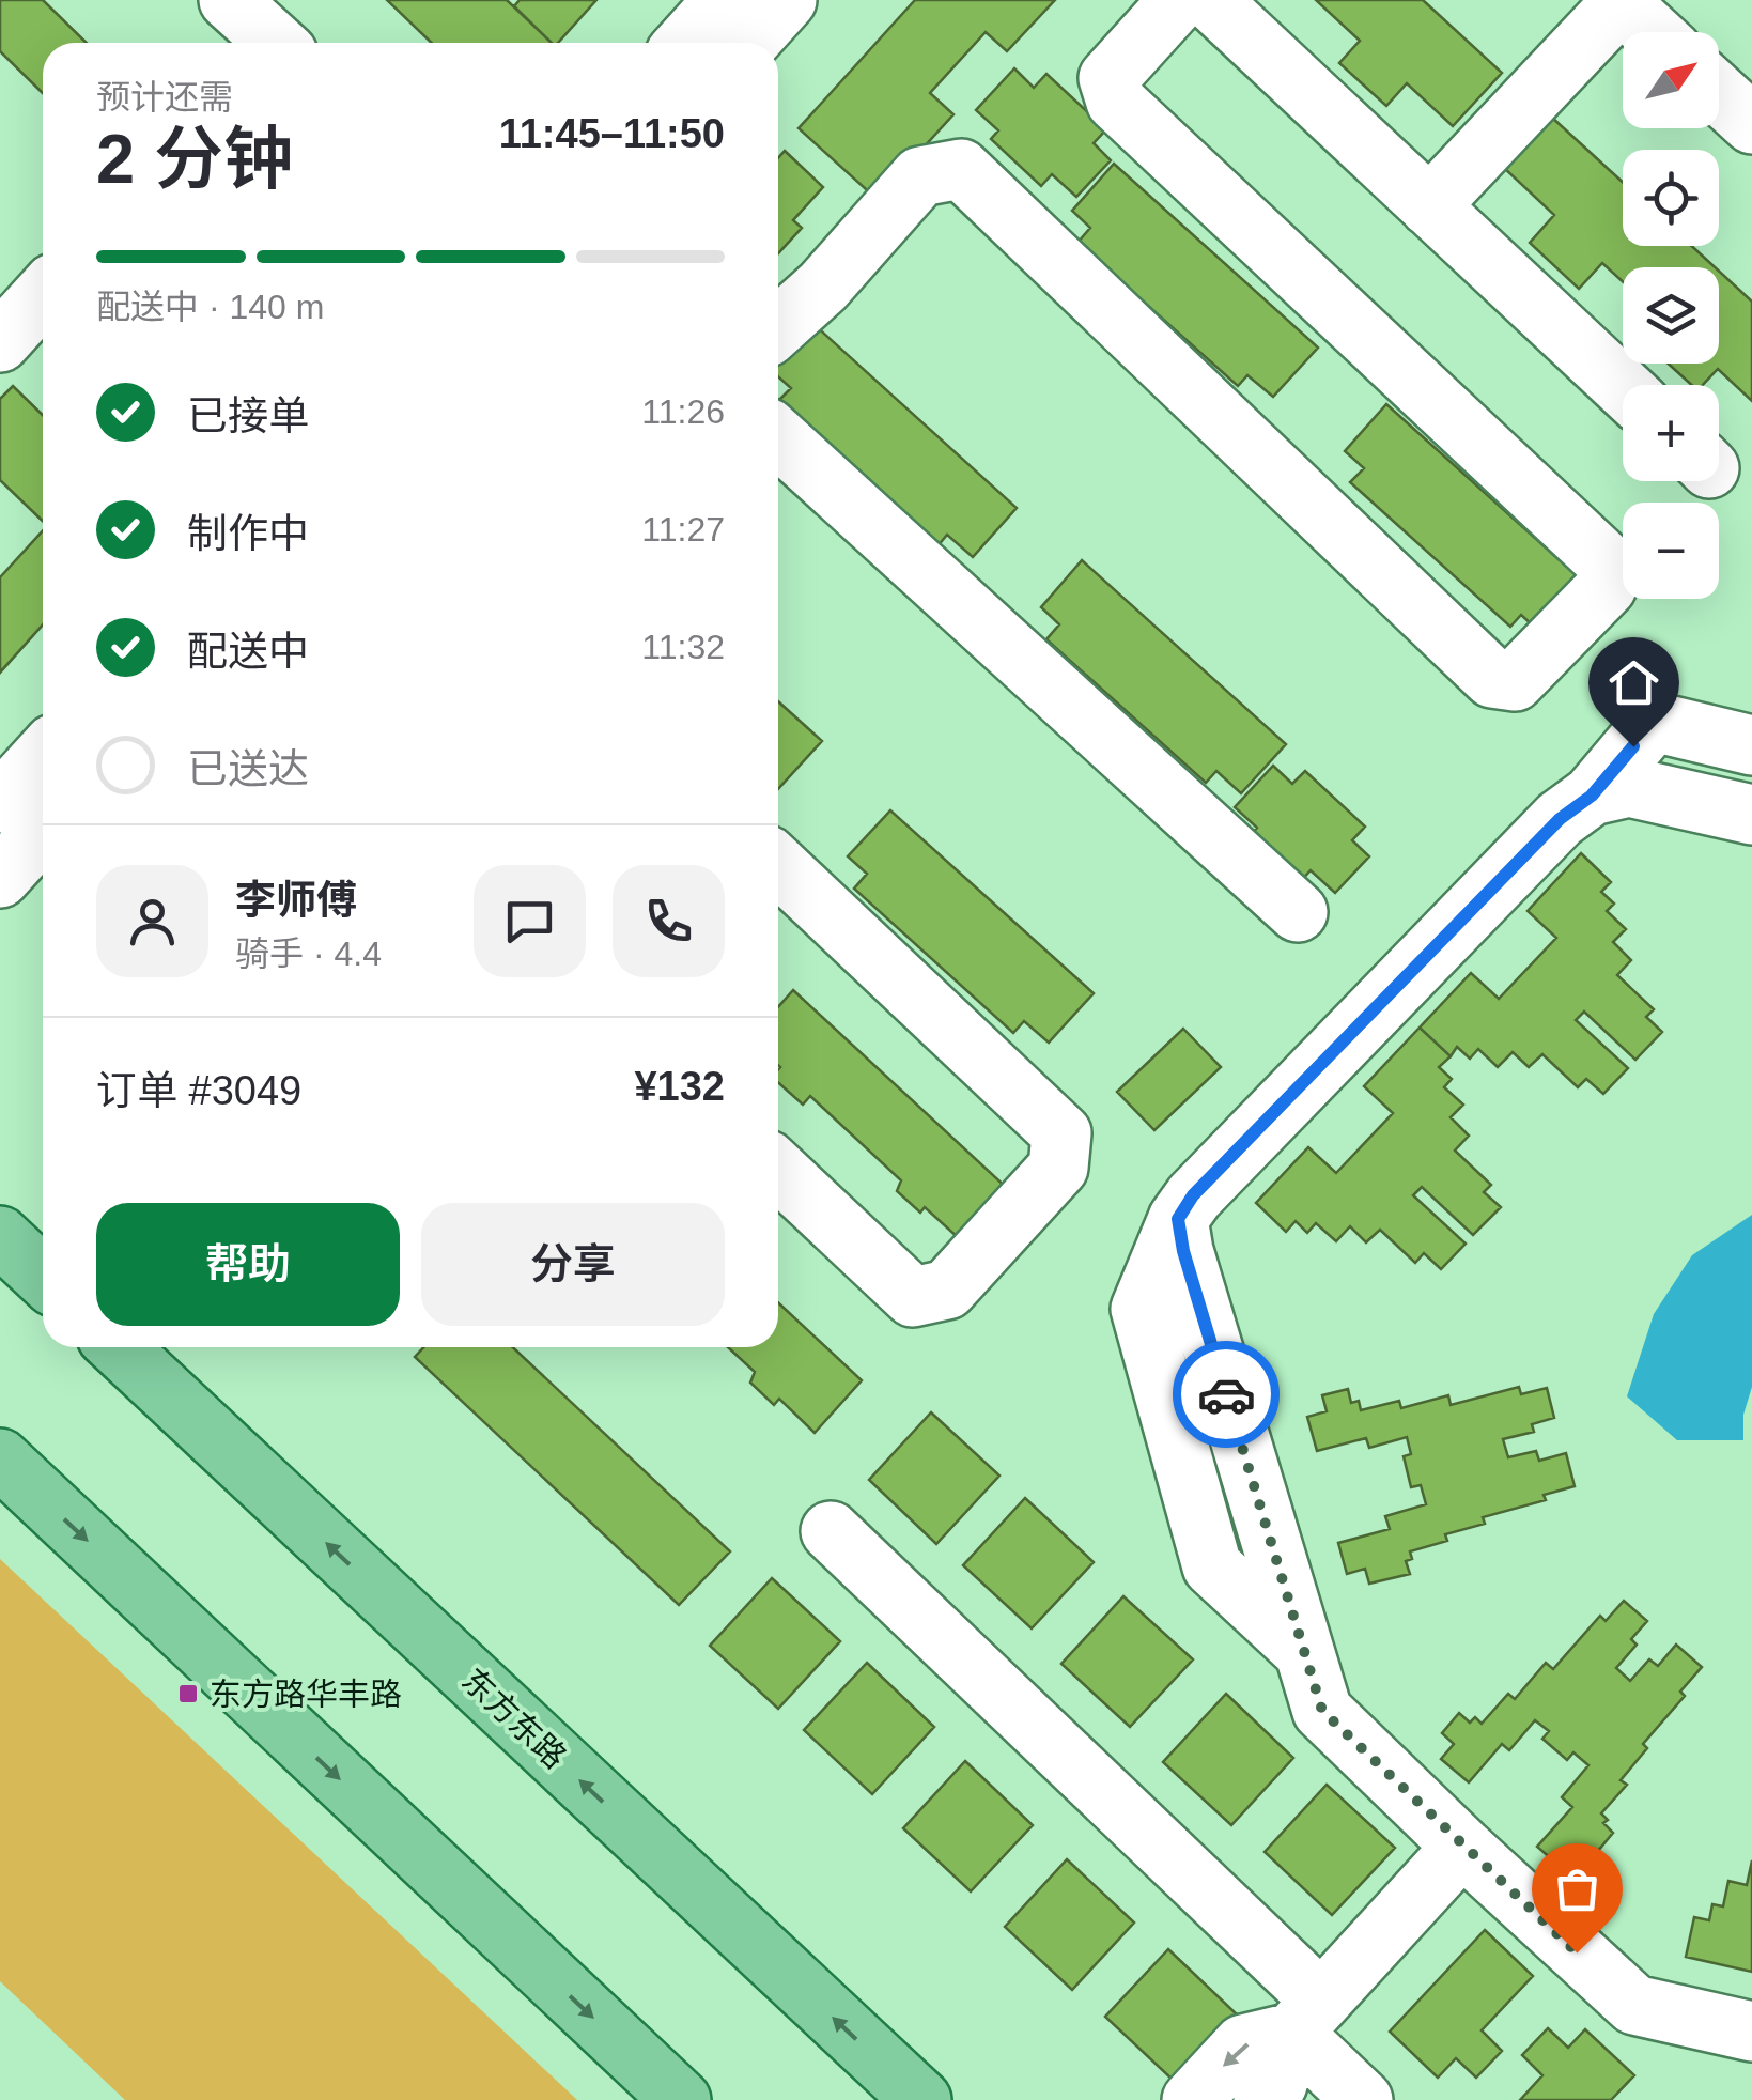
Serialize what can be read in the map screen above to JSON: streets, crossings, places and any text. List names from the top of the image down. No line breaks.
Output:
{"streets":{"main road":["东方东路"]},"places":{"transit":["东方路华丰路"]},"north":"top right","page":{"map_buttons":["+","−"],"heading":["2 分钟","预计还需","11:45–11:50"],"panel":["李师傅","骑手 · 4.4","订单 #3049","¥132"],"bar":"配送中 · 140 m","list":[["已接单","11:26"],["制作中","11:27"],["配送中","11:32"],"已送达"],"buttons":["帮助","分享"]}}
